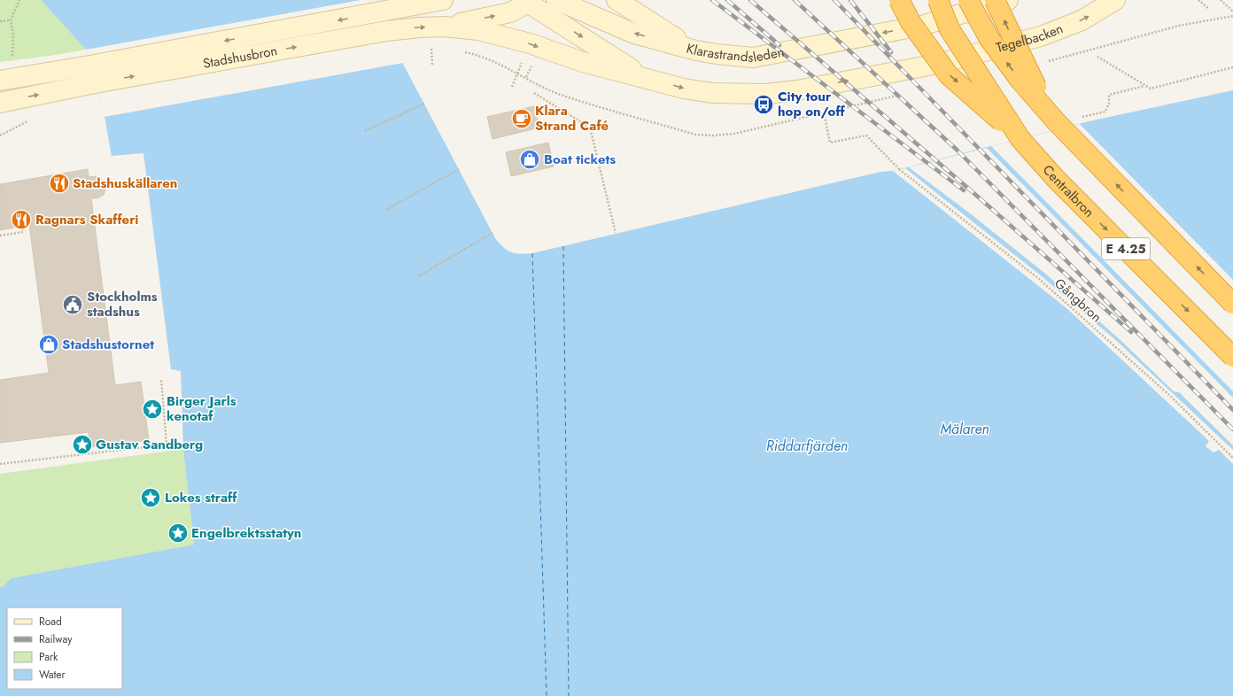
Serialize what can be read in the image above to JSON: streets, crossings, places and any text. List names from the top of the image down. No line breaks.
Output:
{"streets":{"highway":["Centralbron","E 4.25"],"street":["Tegelbacken","Klarastrandsleden","Stadshusbron"],"path":["Gångbron"]},"one_way":["Tegelbacken","Klarastrandsleden"],"water":["Mälaren","Riddarfjärden"],"places":{"bus stop":["City tour hop on/off"],"cafe":["Klara Strand Café"],"shop":["Boat tickets","Stadshustornet"],"restaurant":["Stadshuskällaren","Ragnars Skafferi"],"public building":["Stockholms stadshus"],"place":["Birger Jarls kenotaf","Gustav Sandberg","Lokes straff","Engelbrektsstatyn"]},"legend":["Road","Railway","Park","Water"]}
